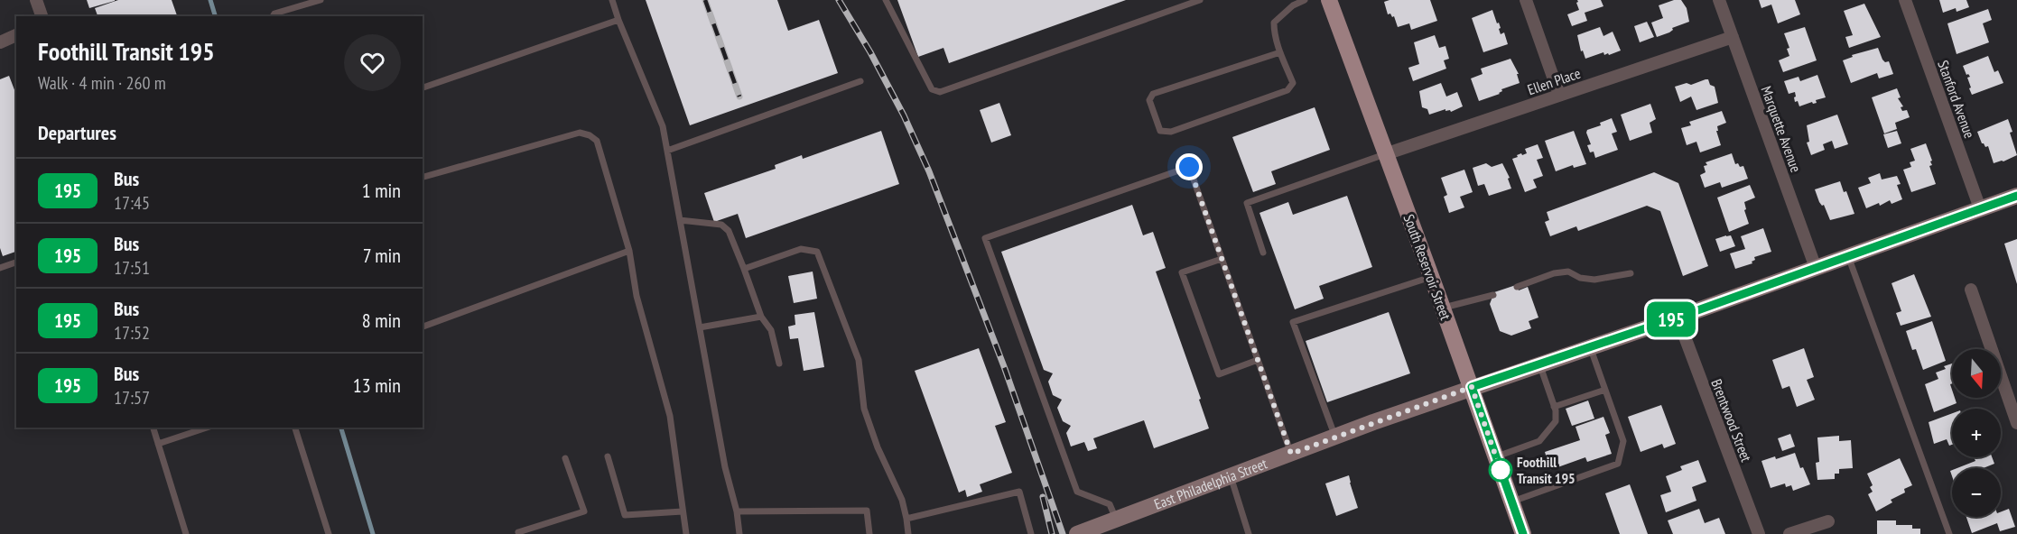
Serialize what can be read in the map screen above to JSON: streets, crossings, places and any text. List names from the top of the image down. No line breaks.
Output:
{"streets":{"main road":["South Reservoir Street"],"street":["Ellen Place","Stanford Avenue","Marquette Avenue","Brentwood Street","East Philadelphia Street"]},"crossings":[["Ellen Place","Marquette Avenue"],["Ellen Place","South Reservoir Street"],["Stanford Avenue","East Philadelphia Street"],["Marquette Avenue","East Philadelphia Street"],["South Reservoir Street","East Philadelphia Street"],["Brentwood Street","East Philadelphia Street"]],"places":["Foothill Transit 195"],"lines":["bus line 195"],"north":"bottom","page":{"on_map":"195","heading":[["Foothill Transit 195","Walk · 4 min · 260 m"],"Departures"],"list":[{"mark":"195","name":"Bus","note":"17:45","value":"1 min"},{"mark":"195","name":"Bus","note":"17:51","value":"7 min"},{"mark":"195","name":"Bus","note":"17:52","value":"8 min"},{"mark":"195","name":"Bus","note":"17:57","value":"13 min"}],"map_buttons":["+","−"]}}
